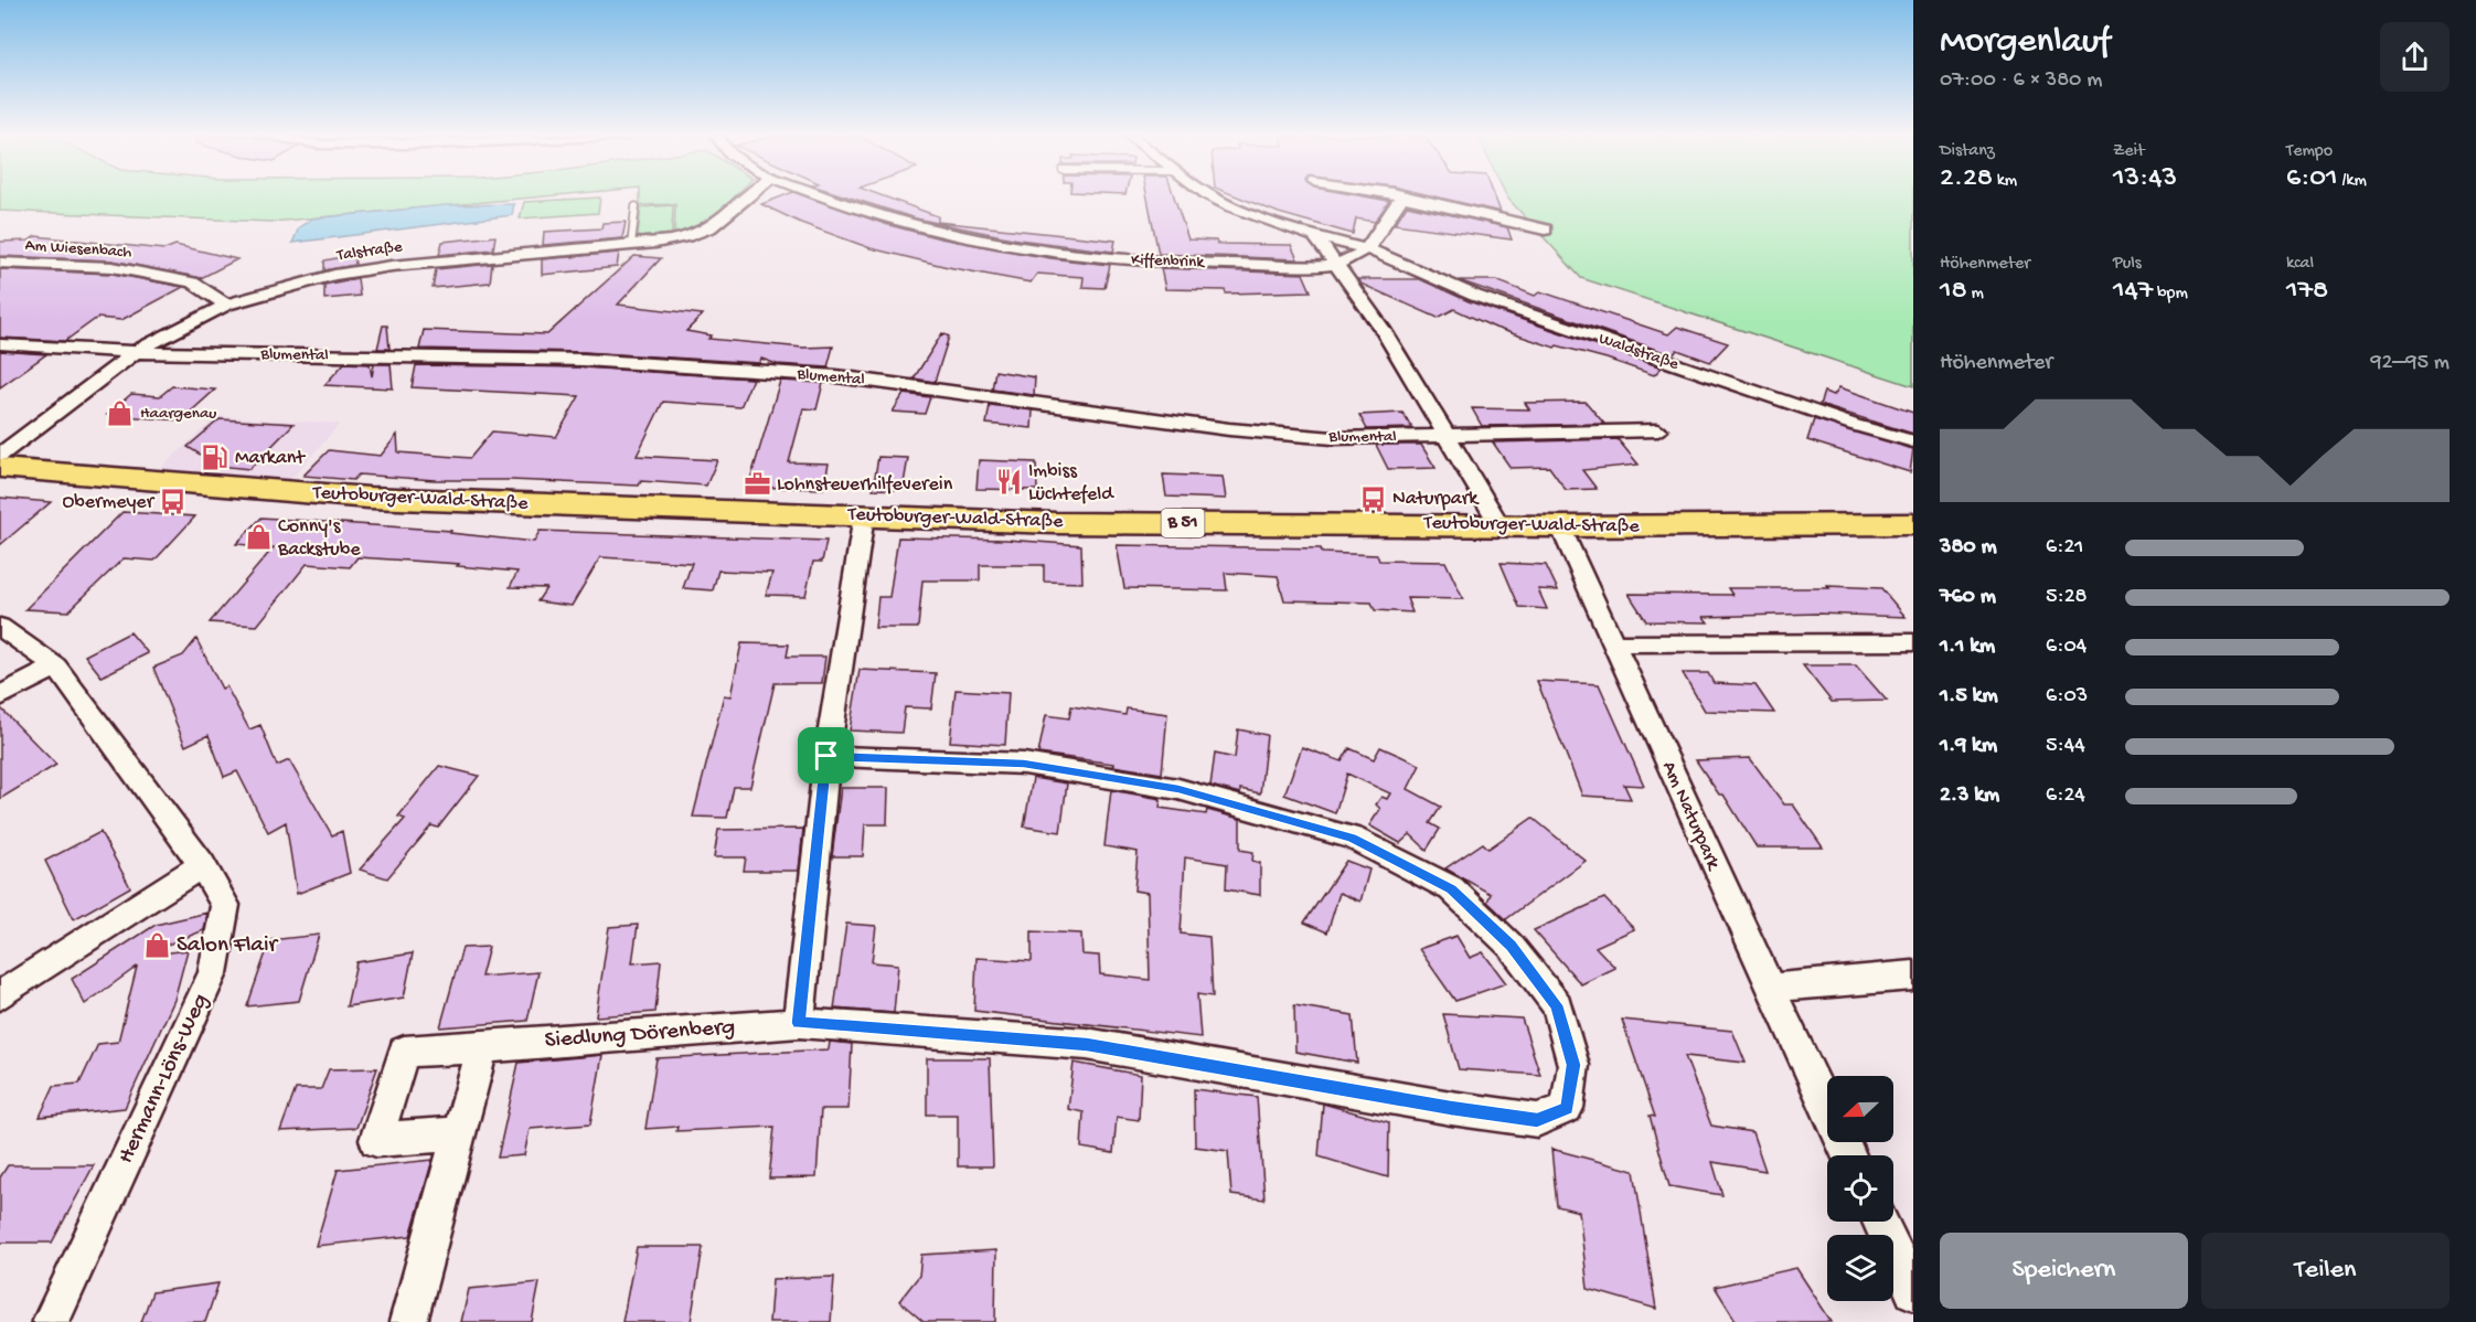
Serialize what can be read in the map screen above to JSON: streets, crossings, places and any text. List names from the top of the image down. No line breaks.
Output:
{"streets":{"main road":["Teutoburger-Wald-Straße","B 51"],"street":["Am Wiesenbach","Talstraße","Kiffenbrink","Waldstraße","Blumental","Am Naturpark","Siedlung Dörenberg","Hermann-Löns-Weg"]},"crossings":[["Am Wiesenbach","Talstraße"],["Talstraße","Blumental"],["Teutoburger-Wald-Straße","Am Naturpark"]],"places":{"shop":["Haargenau","Conny's Backstube","Salon Flair"],"fuel station":["Markant"],"restaurant":["Imbiss Lüchtefeld"],"office":["Lohnsteuerhilfeverein"],"bus stop":["Naturpark","Obermeyer"]},"north":"left","page":{"heading":["Morgenlauf","07:00 · 6 × 380 m"],"stats":[["Distanz","2.28 km"],["Zeit","13:43"],["Tempo","6:01 /km"],["Höhenmeter","18 m"],["Puls","147 bpm"],["kcal","178"]],"chart":["Höhenmeter","92–95 m"],"list":[{"name":"380 m","note":"6:21"},{"name":"760 m","note":"5:28"},{"name":"1.1 km","note":"6:04"},{"name":"1.5 km","note":"6:03"},{"name":"1.9 km","note":"5:44"},{"name":"2.3 km","note":"6:24"}],"buttons":["Speichern","Teilen"]}}
